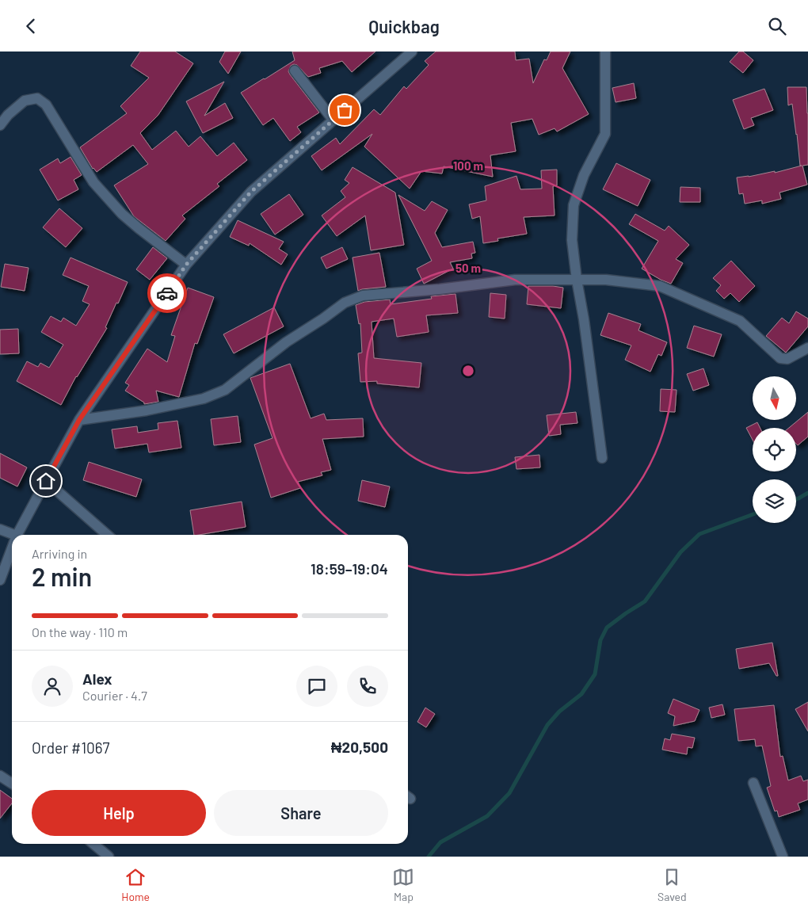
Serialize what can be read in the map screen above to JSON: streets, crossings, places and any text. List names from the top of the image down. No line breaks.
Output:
{"north":"bottom","page":{"header":"Quickbag","heading":["2 min","Arriving in","18:59–19:04"],"panel":["Alex","Courier · 4.7","Order #1067","₦20,500"],"bar":"On the way · 110 m","buttons":["Help","Share"],"tabs":["Home","Map","Saved"]},"rings":["100 m","50 m"]}
